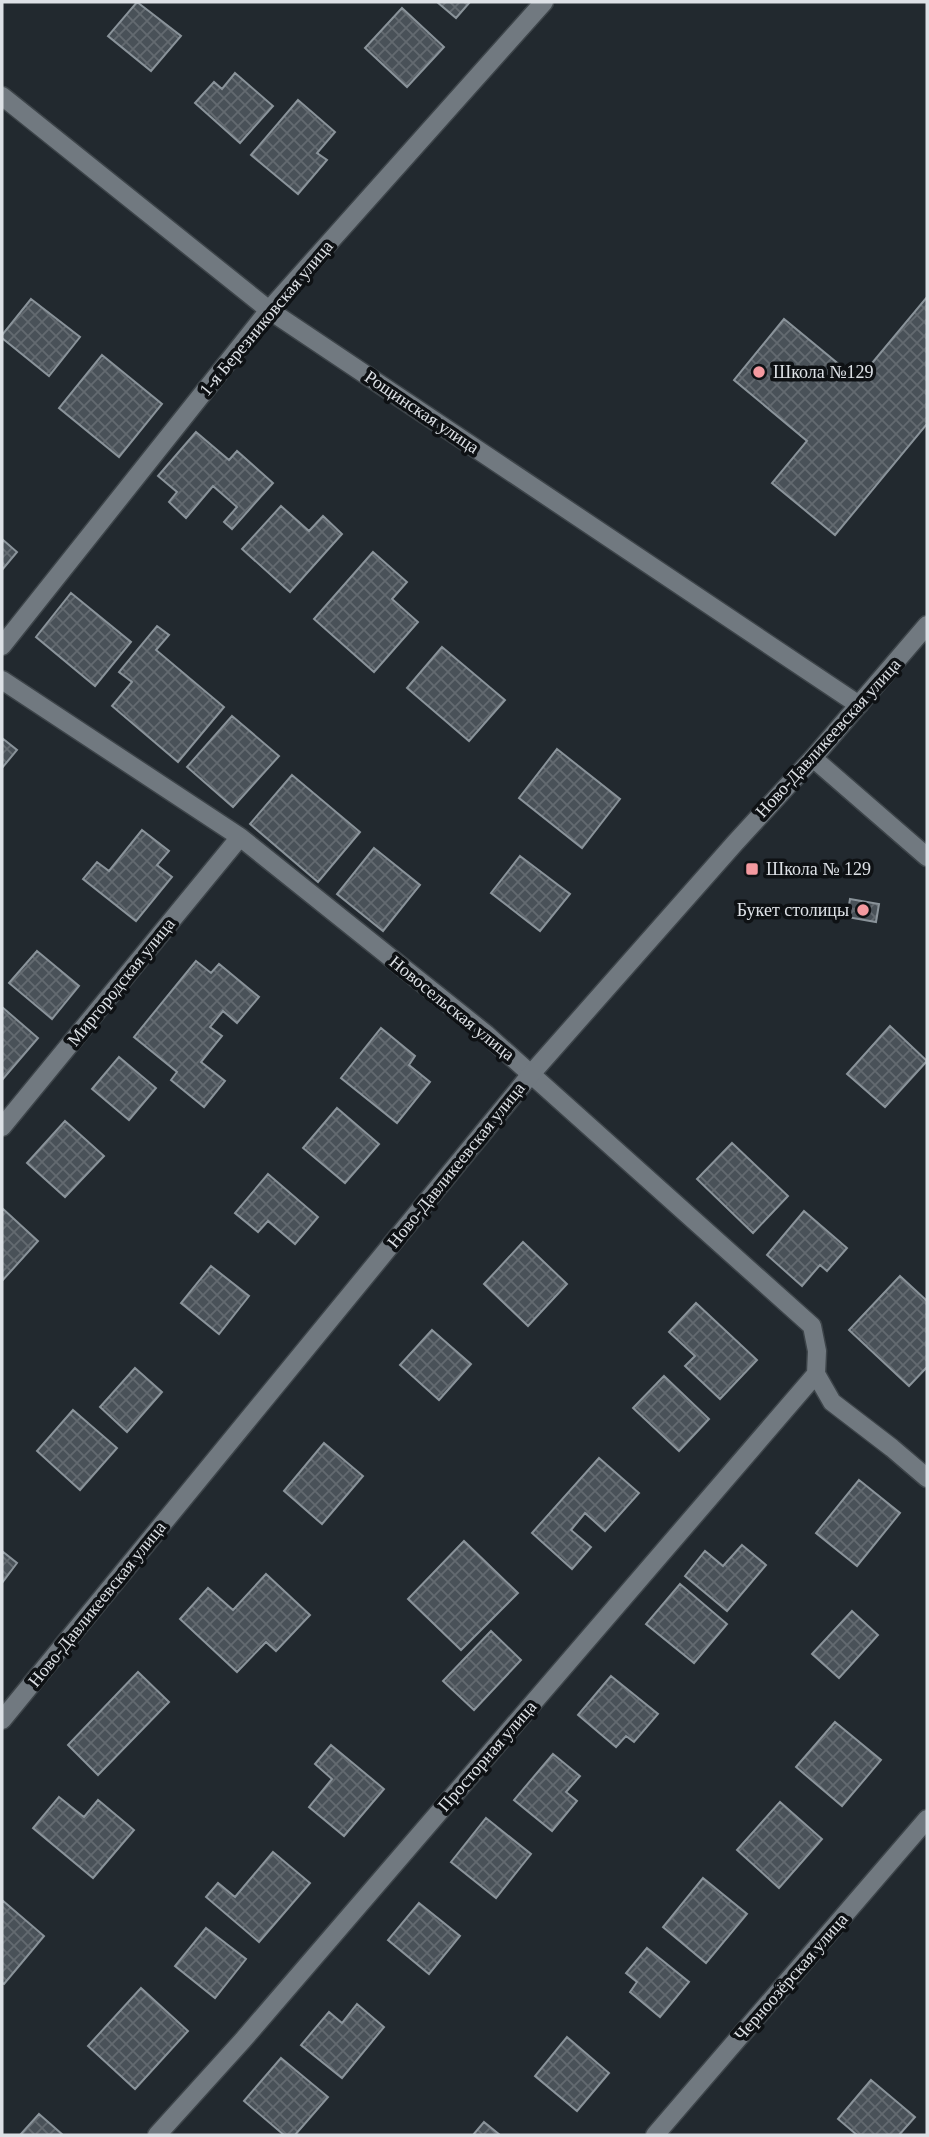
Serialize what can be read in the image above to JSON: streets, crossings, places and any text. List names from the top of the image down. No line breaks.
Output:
{"streets":{"street":["1-я Березниковская улица","Рощинская улица","Ново-Давликеевская улица","Миргородская улица","Новосельская улица","Просторная улица","Черноозёрская улица"]},"crossings":[["1-я Березниковская улица","Рощинская улица"],["Рощинская улица","Ново-Давликеевская улица"],["Ново-Давликеевская улица","Новосельская улица"],["Миргородская улица","Новосельская улица"],["Новосельская улица","Просторная улица"]],"places":{"other":["Школа №129","Букет столицы"],"transit":["Школа № 129"]}}
